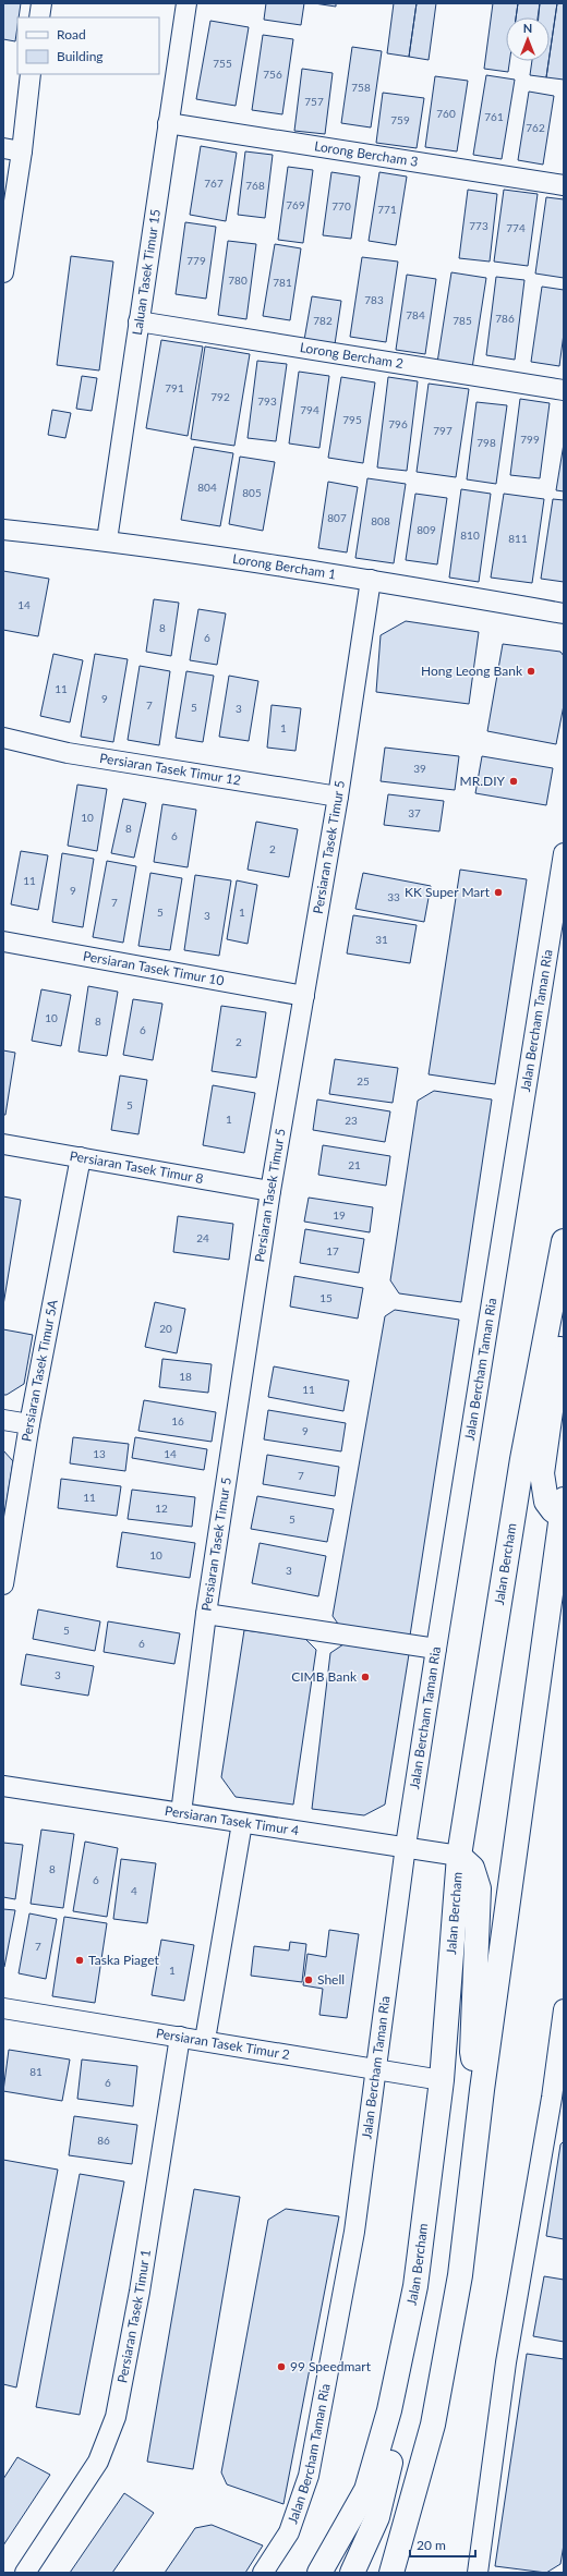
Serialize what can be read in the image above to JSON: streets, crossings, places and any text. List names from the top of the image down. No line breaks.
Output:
{"streets":{"main road":["Jalan Bercham"],"street":["Lorong Bercham 3","Laluan Tasek Timur 15","Lorong Bercham 2","Lorong Bercham 1","Persiaran Tasek Timur 12","Persiaran Tasek Timur 5","Persiaran Tasek Timur 10","Jalan Bercham Taman Ria","Persiaran Tasek Timur 8","Persiaran Tasek Timur 5A","Persiaran Tasek Timur 4","Persiaran Tasek Timur 2","Persiaran Tasek Timur 1"]},"crossings":[["Lorong Bercham 3","Laluan Tasek Timur 15"],["Laluan Tasek Timur 15","Lorong Bercham 2"],["Laluan Tasek Timur 15","Lorong Bercham 1"],["Lorong Bercham 1","Persiaran Tasek Timur 5"],["Persiaran Tasek Timur 12","Persiaran Tasek Timur 5"],["Persiaran Tasek Timur 5","Persiaran Tasek Timur 10"],["Persiaran Tasek Timur 5","Persiaran Tasek Timur 8"],["Persiaran Tasek Timur 5","Persiaran Tasek Timur 4"],["Jalan Bercham Taman Ria","Persiaran Tasek Timur 4"],["Jalan Bercham Taman Ria","Persiaran Tasek Timur 2"],["Persiaran Tasek Timur 8","Persiaran Tasek Timur 5A"],["Jalan Bercham","Persiaran Tasek Timur 4"],["Jalan Bercham","Persiaran Tasek Timur 2"],["Persiaran Tasek Timur 2","Persiaran Tasek Timur 1"]],"places":["Hong Leong Bank","MR.DIY","KK Super Mart","CIMB Bank","Taska Piaget","Shell","99 Speedmart"],"house_numbers":["755","756","758","757","760","761","759","762","767","768","769","770","771","773","774","779","780","781","783","784","786","782","785","791","792","793","794","795","796","797","799","798","804","805","807","808","809","810","811","14","8","6","11","9","7","5","3","1","39","37","10","8","6","2","11","9","33","7","5","1","3","31","10","8","6","2","25","5","1","23","21","19","24","17","15","20","18","11","16","9","13","14","7","11","12","5","10","3","5","6","3","8","6","4","7","1","81","6","86"],"legend":["Road","Building"],"scale_bar":"20 m","north":"top"}
